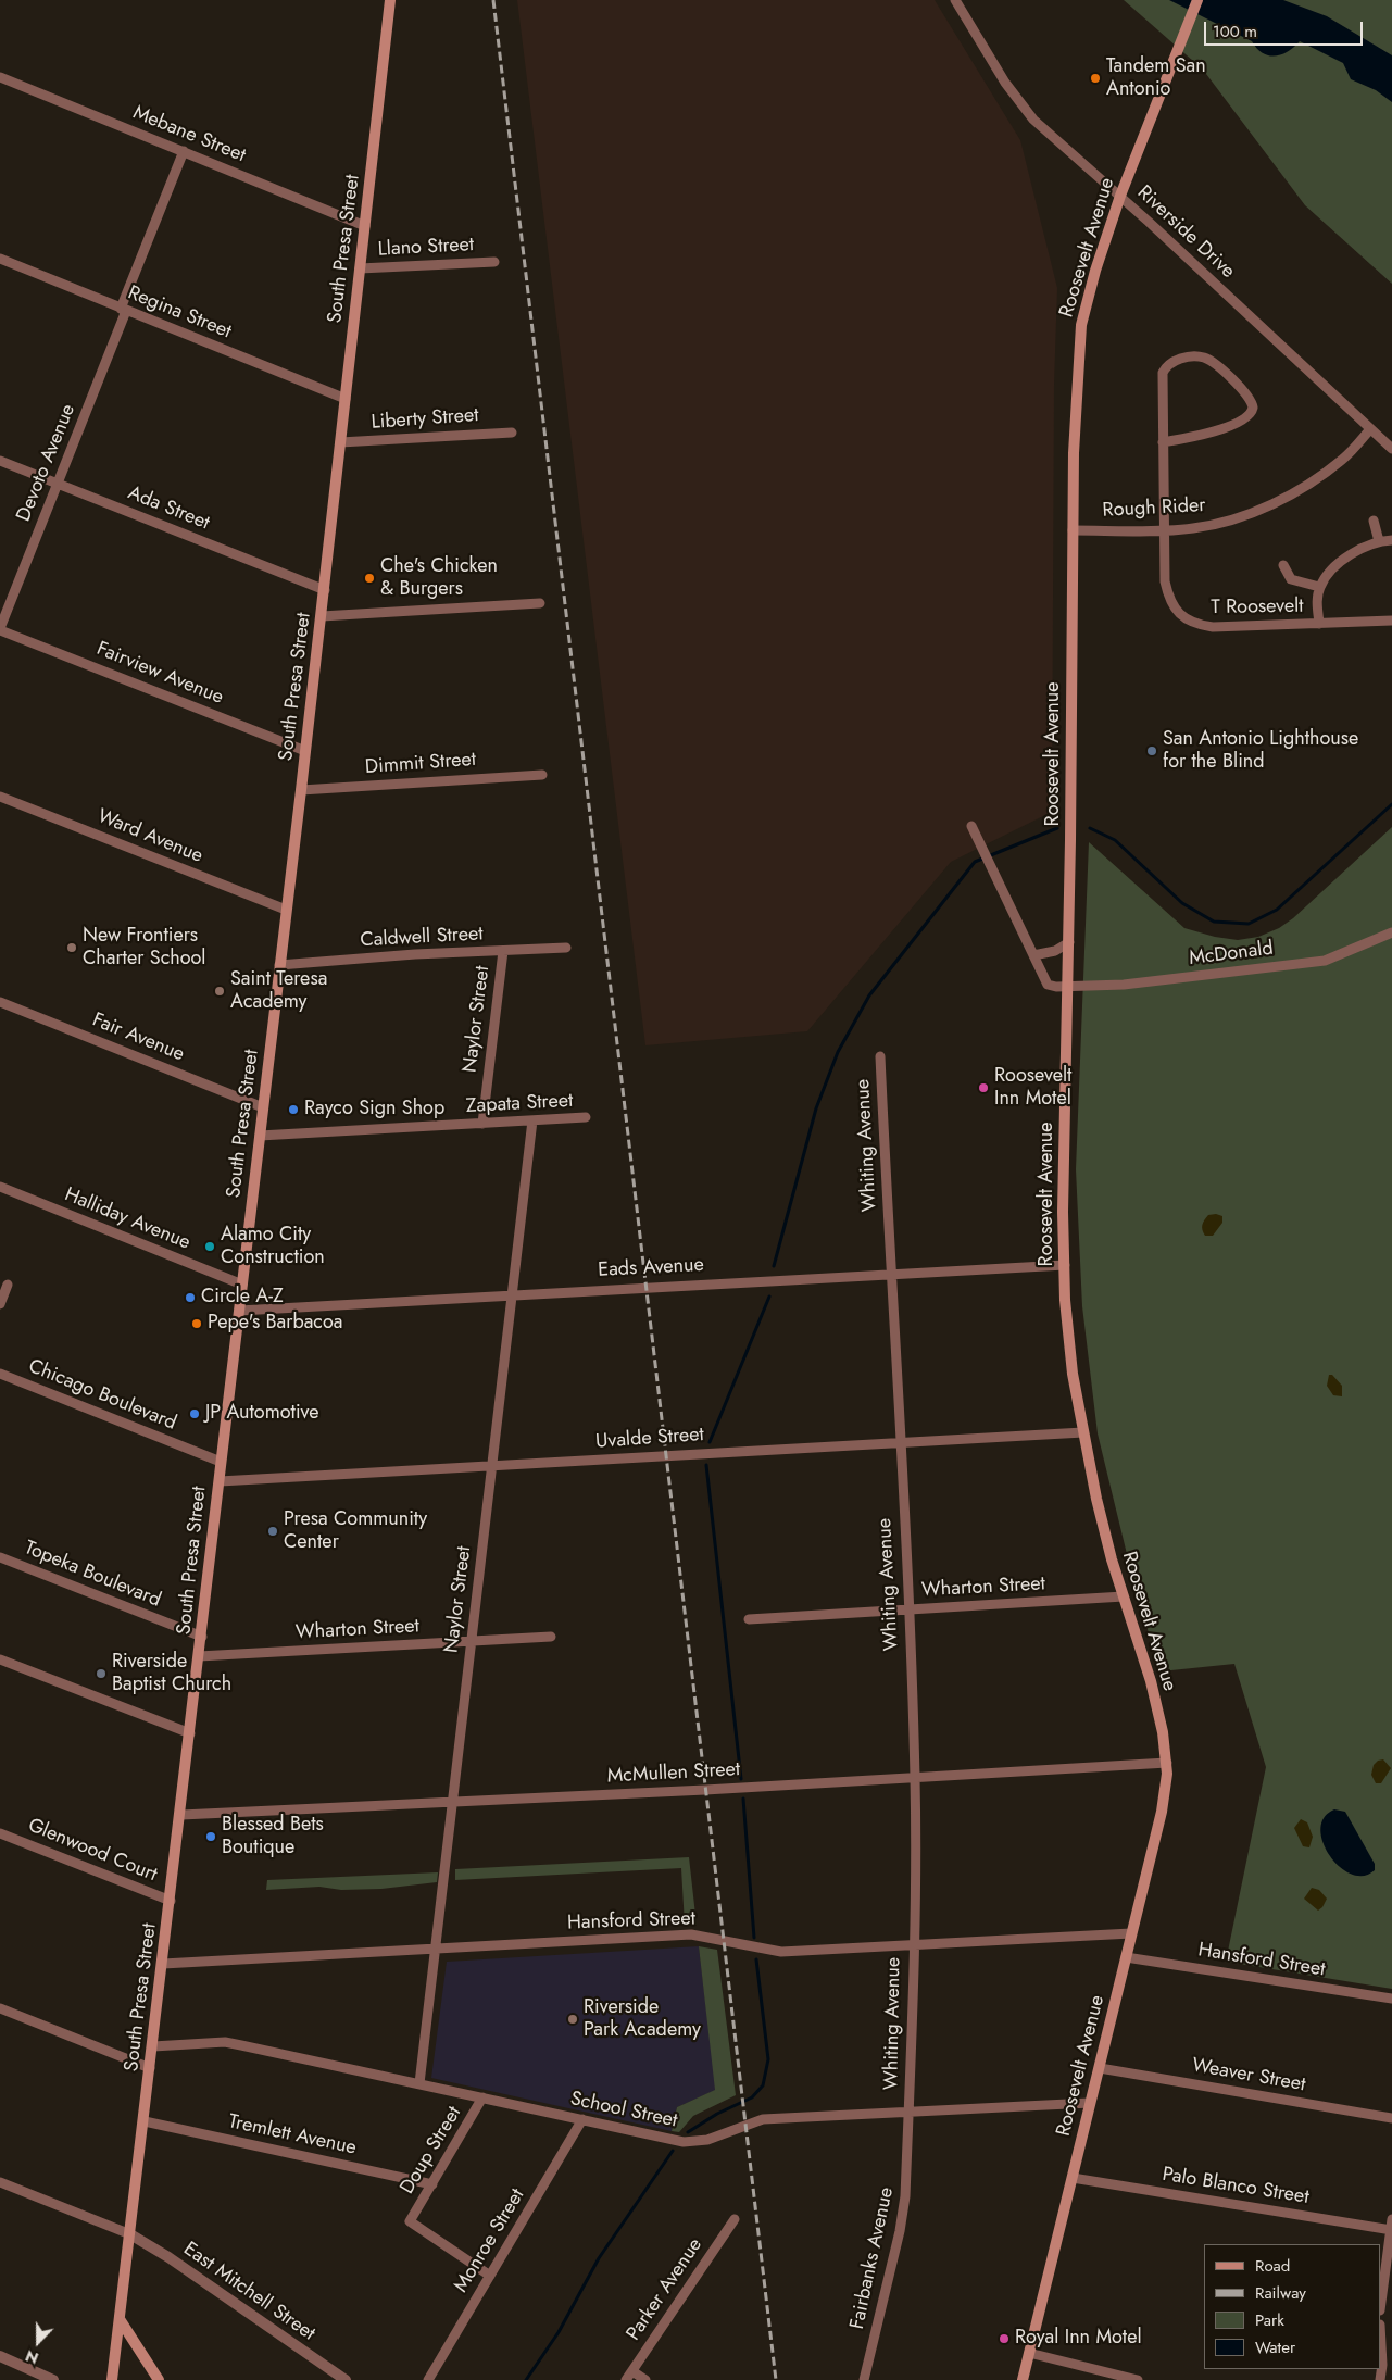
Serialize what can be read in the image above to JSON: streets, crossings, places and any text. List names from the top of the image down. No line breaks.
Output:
{"streets":{"main road":["Roosevelt Avenue","South Presa Street"],"street":["Mebane Street","Riverside Drive","Llano Street","Regina Street","Liberty Street","Devoto Avenue","Ada Street","Rough Rider","T Roosevelt","Fairview Avenue","Dimmit Street","Ward Avenue","Caldwell Street","McDonald","Naylor Street","Fair Avenue","Zapata Street","Whiting Avenue","Halliday Avenue","Eads Avenue","Chicago Boulevard","Uvalde Street","Topeka Boulevard","Wharton Street","McMullen Street","Glenwood Court","Hansford Street","Weaver Street","School Street","Tremlett Avenue","Doup Street","Palo Blanco Street","Monroe Street","Fairbanks Avenue","Parker Avenue","East Mitchell Street"]},"crossings":[["Mebane Street","South Presa Street"],["Mebane Street","Devoto Avenue"],["Riverside Drive","Roosevelt Avenue"],["Riverside Drive","Rough Rider"],["Llano Street","South Presa Street"],["Roosevelt Avenue","Rough Rider"],["Roosevelt Avenue","McDonald"],["Roosevelt Avenue","Eads Avenue"],["Roosevelt Avenue","Uvalde Street"],["Roosevelt Avenue","Wharton Street"],["Roosevelt Avenue","McMullen Street"],["Roosevelt Avenue","Hansford Street"],["Roosevelt Avenue","Weaver Street"],["Roosevelt Avenue","School Street"],["Roosevelt Avenue","Palo Blanco Street"],["South Presa Street","Regina Street"],["South Presa Street","Liberty Street"],["South Presa Street","Ada Street"],["South Presa Street","Fairview Avenue"],["South Presa Street","Dimmit Street"],["South Presa Street","Ward Avenue"],["South Presa Street","Caldwell Street"],["South Presa Street","Fair Avenue"],["South Presa Street","Zapata Street"],["South Presa Street","Halliday Avenue"],["South Presa Street","Eads Avenue"],["South Presa Street","Chicago Boulevard"],["South Presa Street","Uvalde Street"],["South Presa Street","Topeka Boulevard"],["South Presa Street","Wharton Street"],["South Presa Street","McMullen Street"],["South Presa Street","Glenwood Court"],["South Presa Street","Hansford Street"],["South Presa Street","School Street"],["South Presa Street","Tremlett Avenue"],["South Presa Street","East Mitchell Street"],["Regina Street","Devoto Avenue"],["Devoto Avenue","Ada Street"],["Devoto Avenue","Fairview Avenue"],["Rough Rider","T Roosevelt"],["Caldwell Street","Naylor Street"],["Naylor Street","Zapata Street"],["Naylor Street","Eads Avenue"],["Naylor Street","Uvalde Street"],["Naylor Street","Wharton Street"],["Naylor Street","McMullen Street"],["Naylor Street","Hansford Street"],["Naylor Street","School Street"],["Whiting Avenue","Eads Avenue"],["Whiting Avenue","Uvalde Street"],["Whiting Avenue","Wharton Street"],["Whiting Avenue","McMullen Street"],["Whiting Avenue","Hansford Street"],["Whiting Avenue","School Street"],["Whiting Avenue","Fairbanks Avenue"],["School Street","Doup Street"],["School Street","Monroe Street"],["School Street","Fairbanks Avenue"],["Tremlett Avenue","Doup Street"],["Doup Street","Monroe Street"]],"places":["Tandem San Antonio","Che's Chicken & Burgers","San Antonio Lighthouse for the Blind","New Frontiers Charter School","Saint Teresa Academy","Roosevelt Inn Motel","Rayco Sign Shop","Alamo City Construction","Circle A-Z","Pepe's Barbacoa","JP Automotive","Presa Community Center","Riverside Baptist Church","Blessed Bets Boutique","Riverside Park Academy","Royal Inn Motel"],"legend":["Road","Railway","Park","Water"],"scale_bar":"100 m","north":"bottom"}
